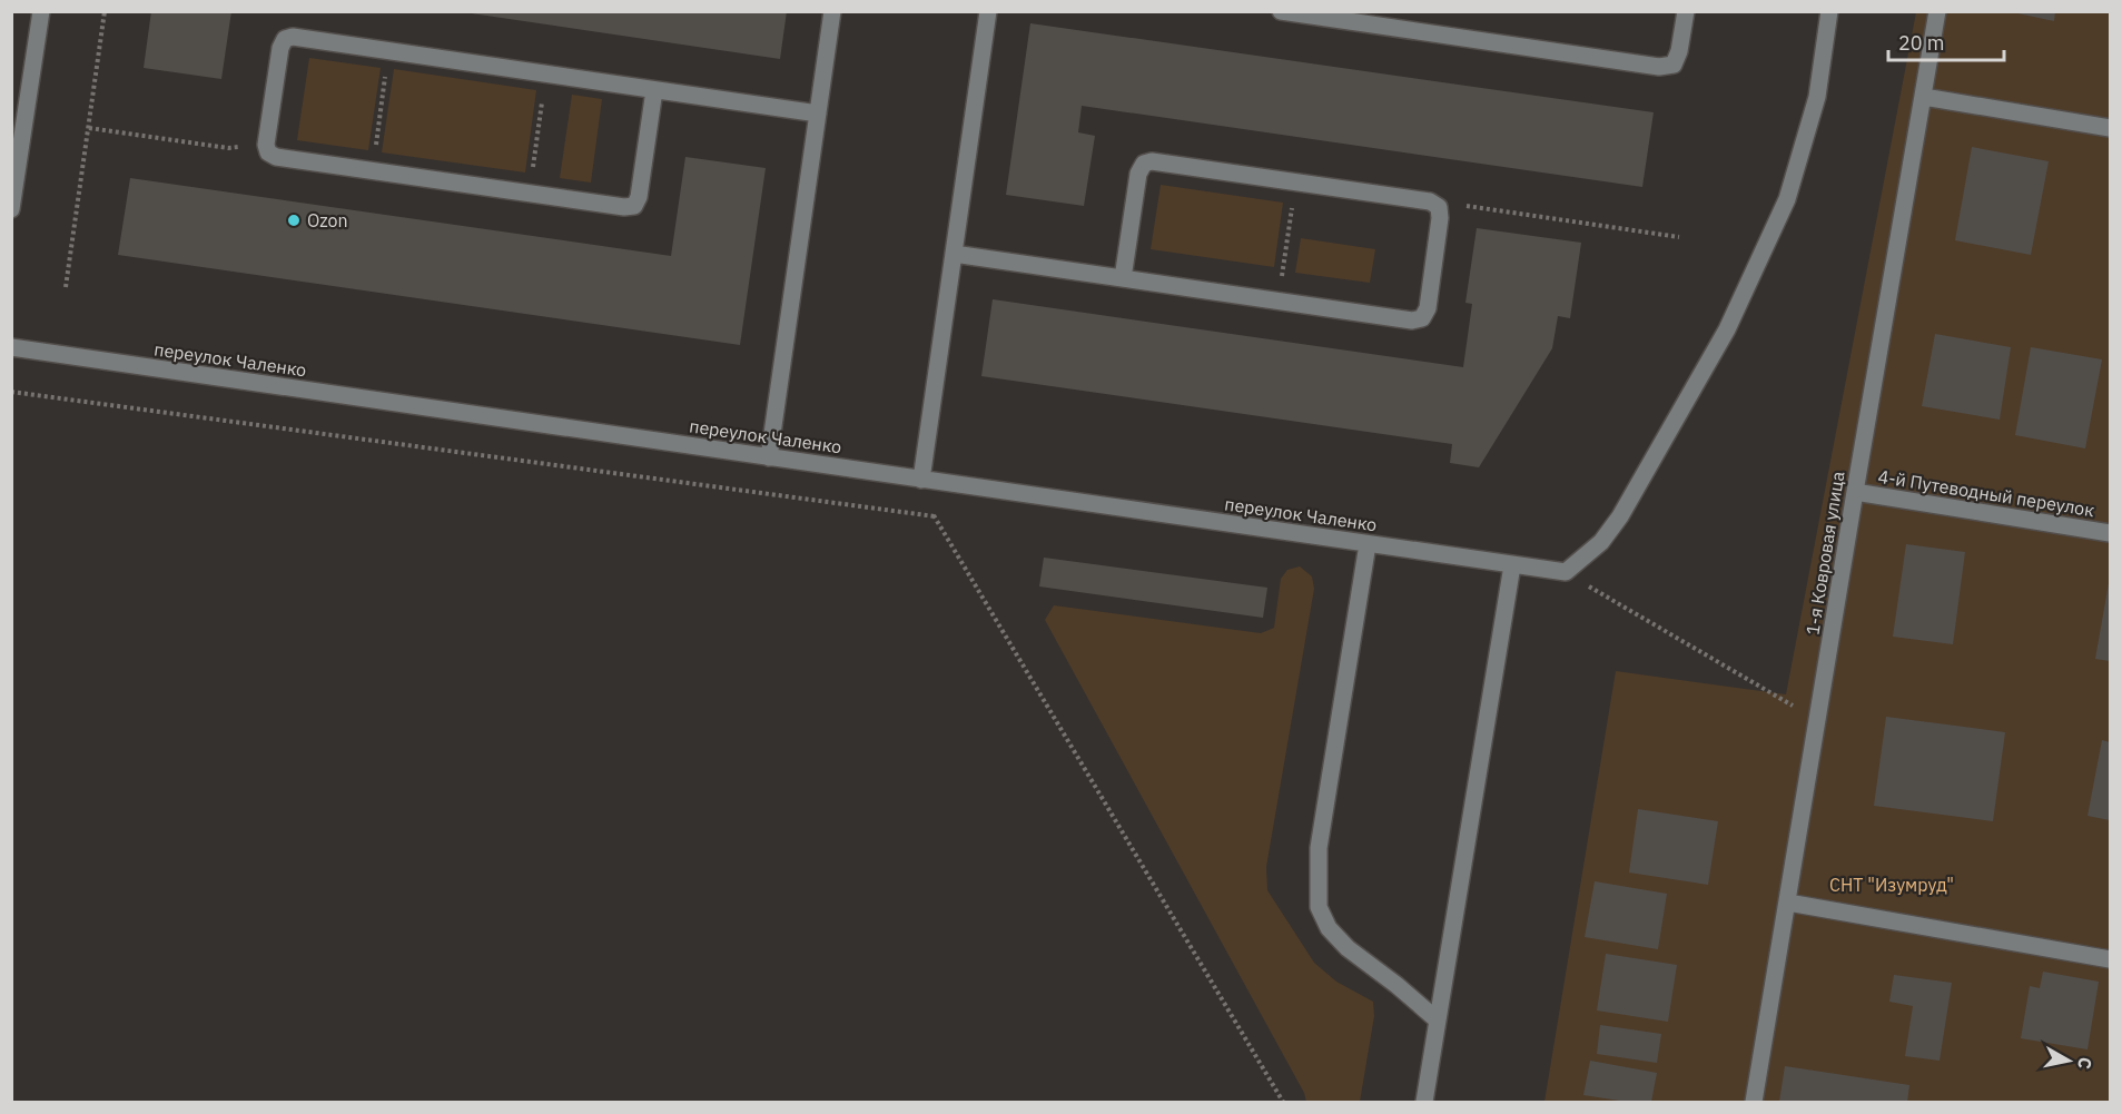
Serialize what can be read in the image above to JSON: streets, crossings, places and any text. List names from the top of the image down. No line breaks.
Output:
{"streets":{"street":["переулок Чаленко","4-й Путеводный переулок","1-я Ковровая улица"]},"crossings":[["4-й Путеводный переулок","1-я Ковровая улица"]],"parks":["СНТ \"Изумруд\""],"places":["Ozon"],"scale_bar":"20 m","north":"right"}
